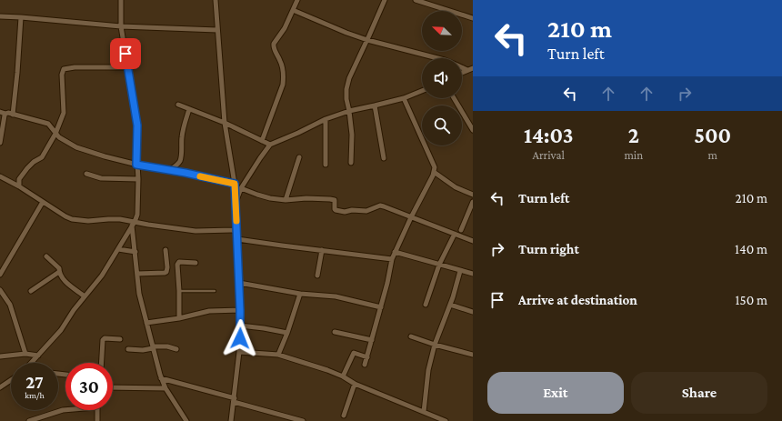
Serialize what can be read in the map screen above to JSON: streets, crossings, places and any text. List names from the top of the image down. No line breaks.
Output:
{"north":"top left","page":{"turn":["210 m","Turn left"],"eta":["14:03","Arrival","2","min","500","m"],"list":[{"name":"Turn left","value":"210 m"},{"name":"Turn right","value":"140 m"},{"name":"Arrive at destination","value":"150 m"}],"speed":"27 km/h","limit":"30","buttons":["Exit","Share"]}}
